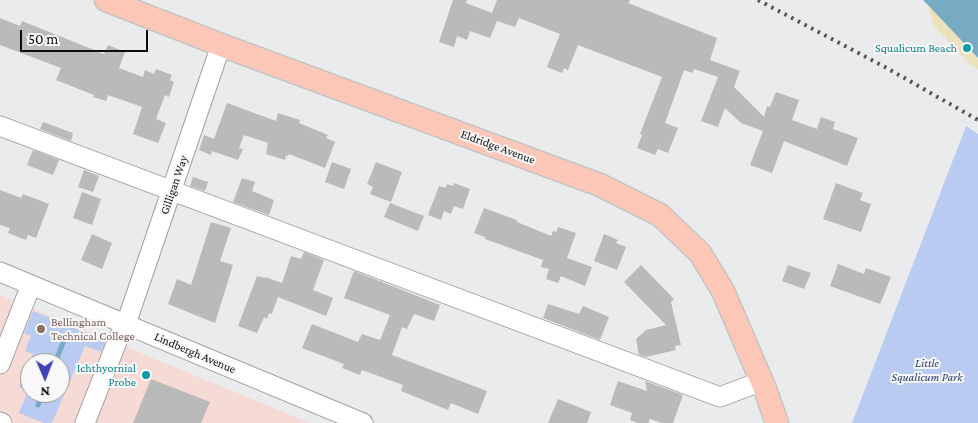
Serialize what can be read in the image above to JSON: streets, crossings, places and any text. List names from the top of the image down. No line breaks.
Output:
{"streets":{"main road":["Eldridge Avenue"],"street":["Gilligan Way","Lindbergh Avenue"]},"crossings":[["Eldridge Avenue","Gilligan Way"],["Gilligan Way","Lindbergh Avenue"]],"parks":["Little Squalicum Park"],"places":["Squalicum Beach","Bellingham Technical College","Ichthyornial Probe"],"scale_bar":"50 m","north":"bottom"}
